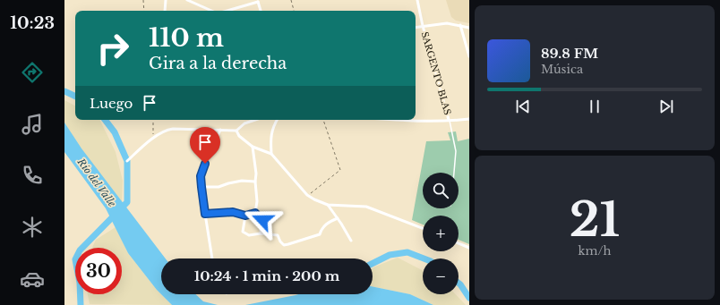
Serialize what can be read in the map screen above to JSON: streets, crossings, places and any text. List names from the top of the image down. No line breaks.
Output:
{"streets":{"street":["SARGENTO BLAS"]},"water":["Río del Valle"],"page":{"tabs":"10:23","turn":["110 m","Gira a la derecha"],"song":["89.8 FM","Música"],"then":"Luego","tile":["21","km/h"],"map_buttons":["+","−"],"limit":"30","trip":"10:24 · 1 min · 200 m"}}
